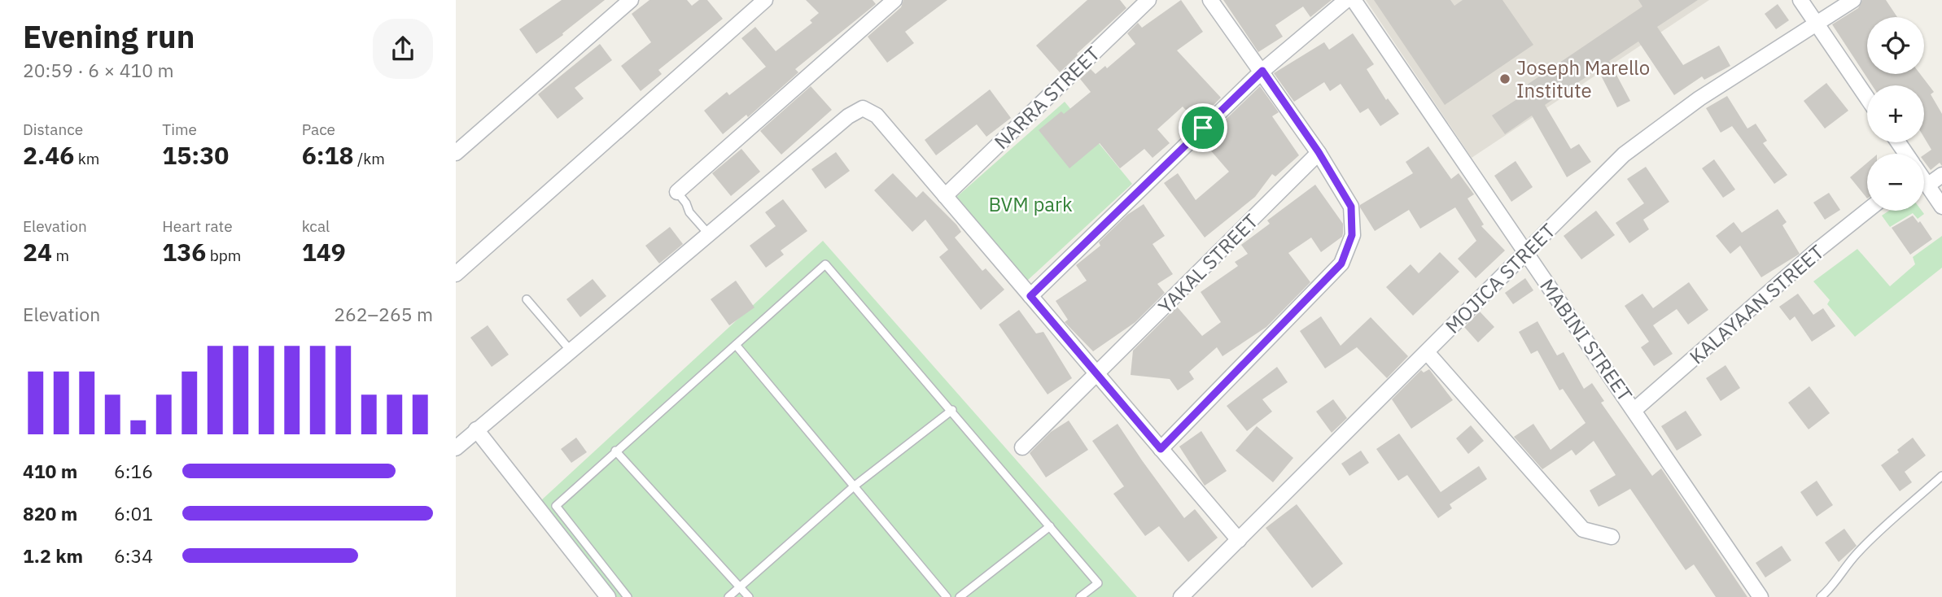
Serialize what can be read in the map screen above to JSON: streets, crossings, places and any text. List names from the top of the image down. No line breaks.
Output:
{"streets":{"street":["NARRA STREET","YAKAL STREET","MOJICA STREET","KALAYAAN STREET","MABINI STREET"]},"crossings":[["MOJICA STREET","MABINI STREET"],["KALAYAAN STREET","MABINI STREET"]],"parks":["BVM park"],"places":["Joseph Marello Institute"],"page":{"heading":["Evening run","20:59 · 6 × 410 m"],"map_buttons":["+","−"],"stats":[["Distance","2.46 km"],["Time","15:30"],["Pace","6:18 /km"],["Elevation","24 m"],["Heart rate","136 bpm"],["kcal","149"]],"chart":["Elevation","262–265 m"],"list":[{"name":"410 m","note":"6:16"},{"name":"820 m","note":"6:01"},{"name":"1.2 km","note":"6:34"}]}}
